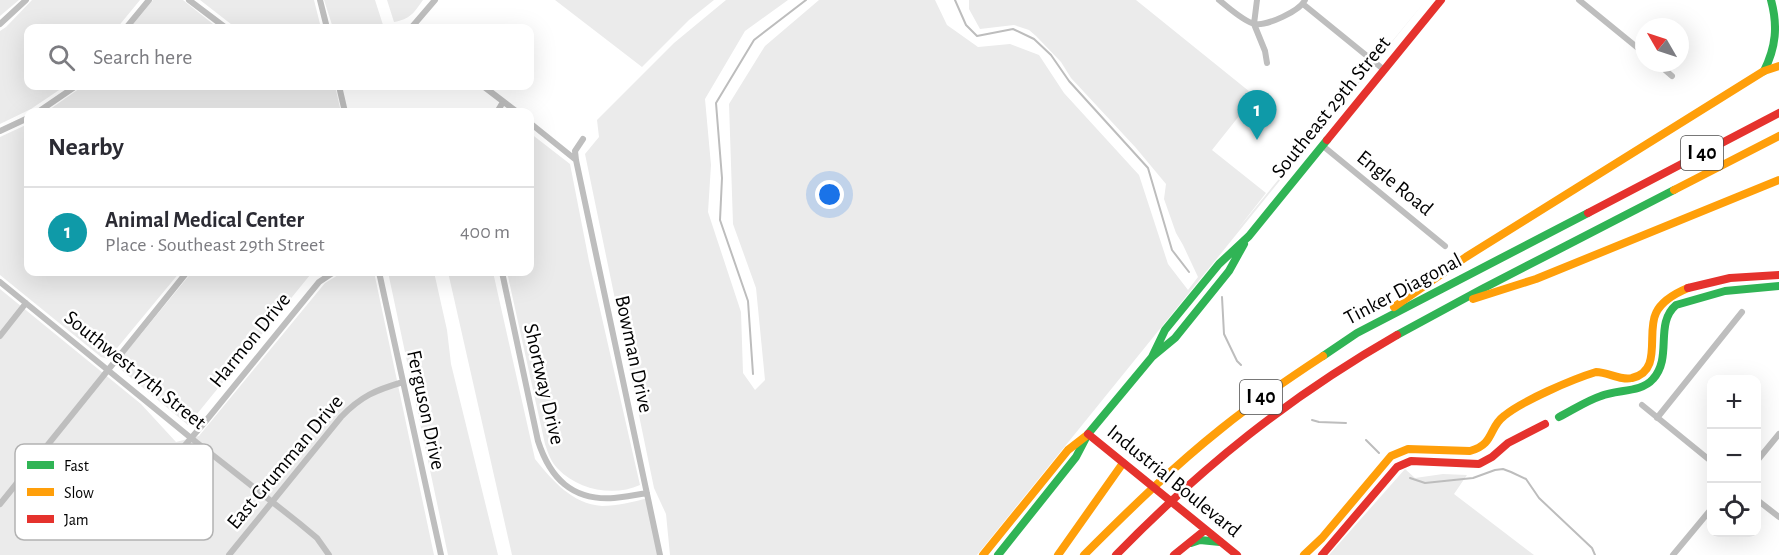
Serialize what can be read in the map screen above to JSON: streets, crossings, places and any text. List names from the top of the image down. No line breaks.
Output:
{"streets":{"main road":["Southeast 29th Street","I 40","Tinker Diagonal","Industrial Boulevard"],"street":["Engle Road","Harmon Drive","Bowman Drive","Southwest 17th Street","Shortway Drive","Ferguson Drive","East Grumman Drive"]},"crossings":[["Southeast 29th Street","Engle Road"],["Southeast 29th Street","Industrial Boulevard"],["Harmon Drive","Southwest 17th Street"],["Bowman Drive","Shortway Drive"],["Southwest 17th Street","East Grumman Drive"],["Ferguson Drive","East Grumman Drive"]],"legend":["Fast","Slow","Jam"],"north":"top left","page":{"search":"Search here","pins":"1","heading":"Nearby","list":[{"mark":"1","name":"Animal Medical Center","note":"Place · Southeast 29th Street","value":"400 m"}],"map_buttons":["+","−"]}}
